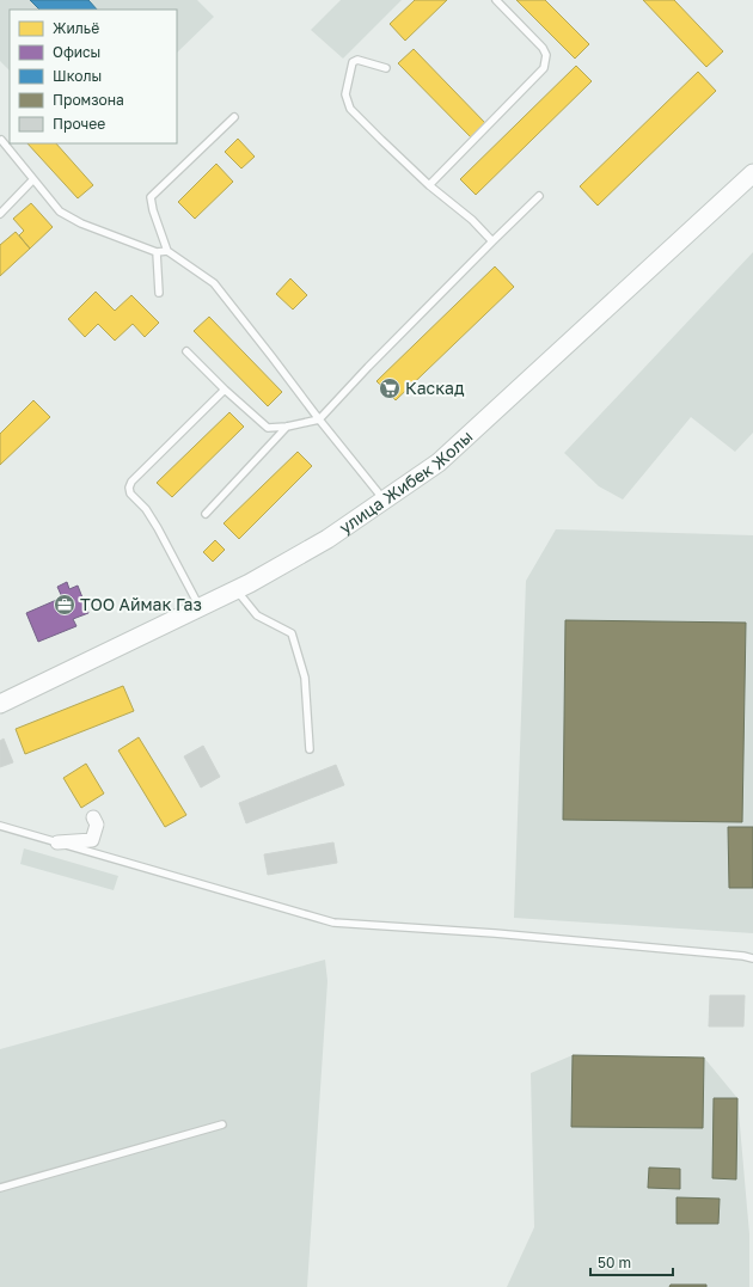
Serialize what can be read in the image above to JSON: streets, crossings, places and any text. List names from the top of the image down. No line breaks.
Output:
{"streets":{"street":["улица Жибек Жолы"]},"places":{"supermarket":["Каскад"],"office":["ТОО Аймак Газ"]},"legend":["Жильё","Офисы","Школы","Промзона","Прочее"],"scale_bar":"50 m"}
